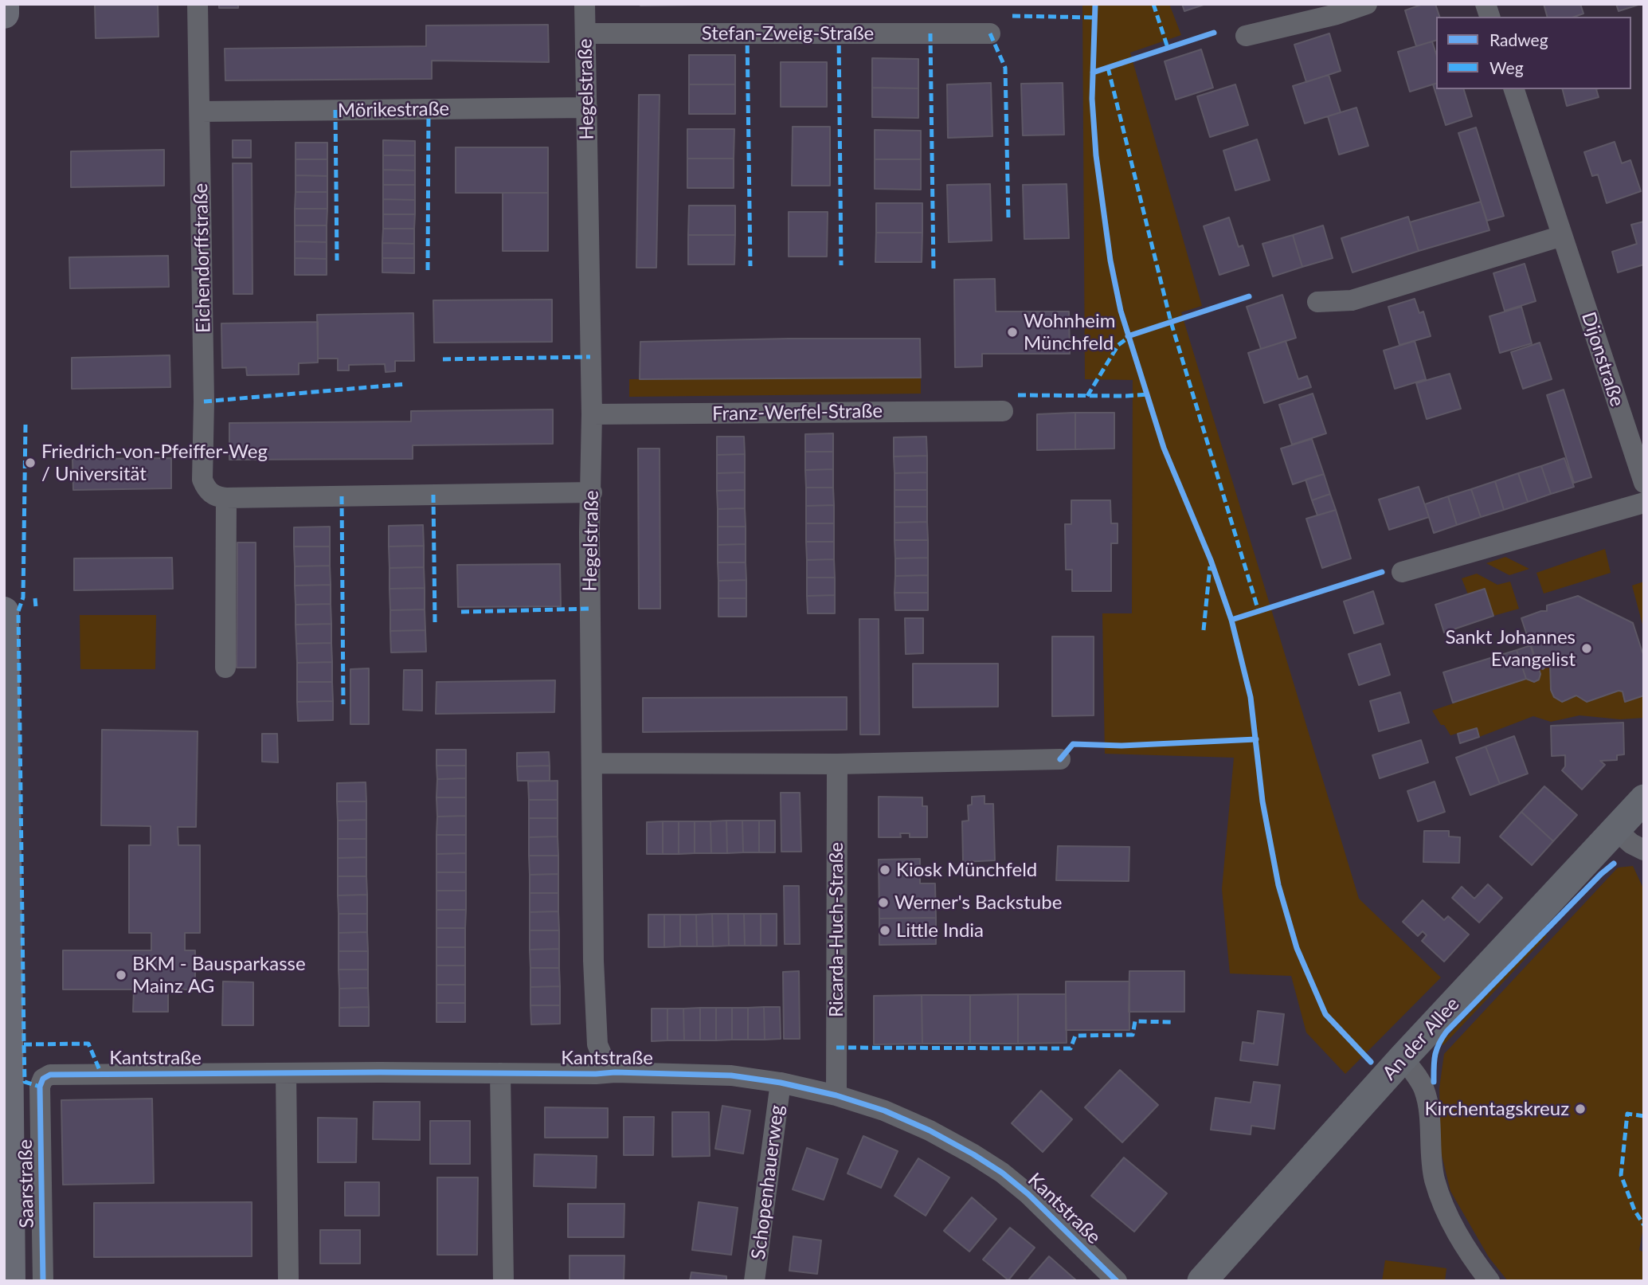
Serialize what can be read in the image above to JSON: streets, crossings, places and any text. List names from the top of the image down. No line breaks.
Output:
{"streets":{"highway":["Saarstraße"],"main road":["An der Allee"],"street":["Stefan-Zweig-Straße","Hegelstraße","Mörikestraße","Eichendorffstraße","Dijonstraße","Franz-Werfel-Straße","Ricarda-Huch-Straße","Kantstraße","Schopenhauerweg"]},"crossings":[["Stefan-Zweig-Straße","Hegelstraße"],["Hegelstraße","Mörikestraße"],["Hegelstraße","Franz-Werfel-Straße"],["Hegelstraße","Kantstraße"],["Mörikestraße","Eichendorffstraße"],["Ricarda-Huch-Straße","Kantstraße"],["Kantstraße","Schopenhauerweg"],["Kantstraße","Saarstraße"]],"places":["Wohnheim Münchfeld","Friedrich-von-Pfeiffer-Weg / Universität","Sankt Johannes Evangelist","Kiosk Münchfeld","Werner's Backstube","Little India","BKM - Bausparkasse Mainz AG","Kirchentagskreuz"],"legend":["Radweg","Weg"]}
